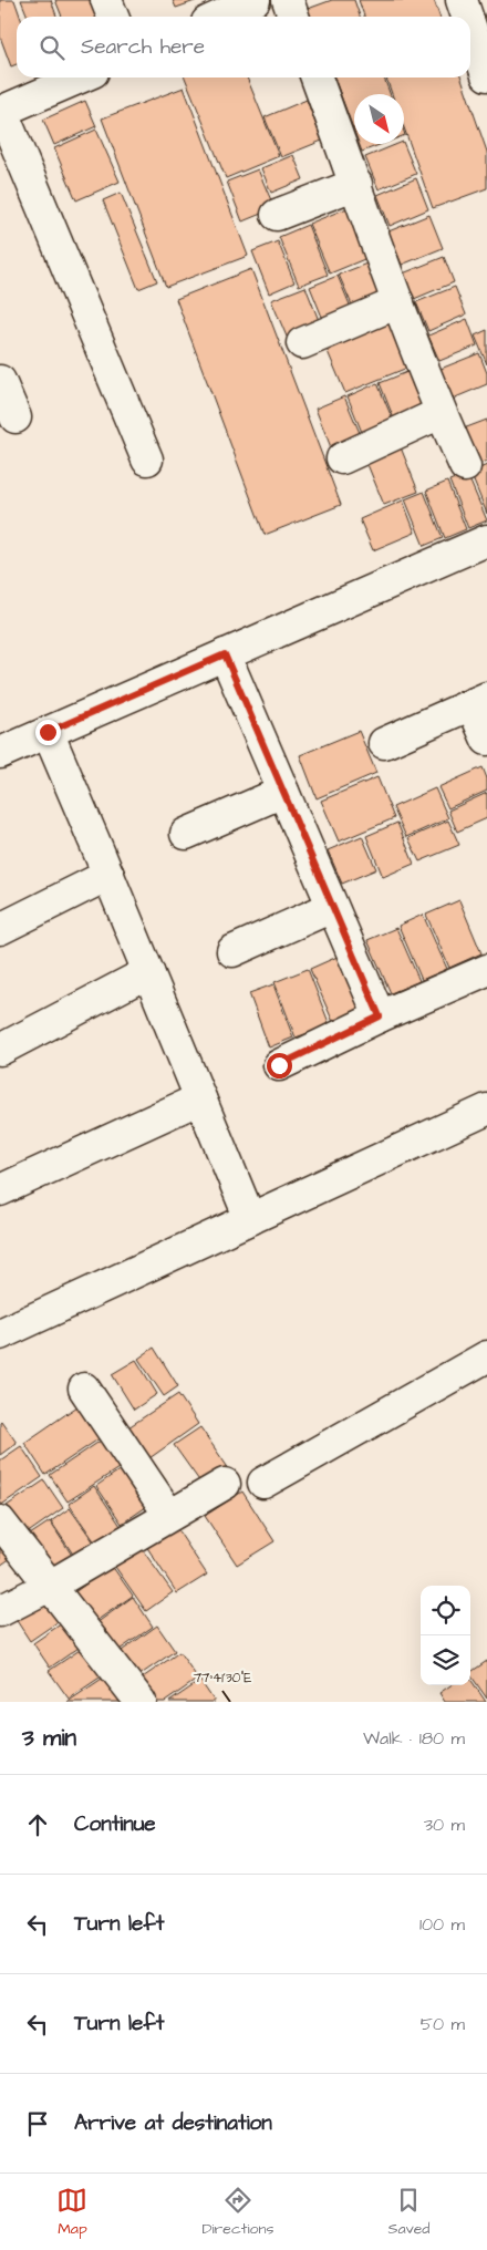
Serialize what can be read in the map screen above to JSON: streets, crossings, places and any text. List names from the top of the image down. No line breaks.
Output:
{"north":"bottom right","page":{"search":"Search here","heading":["3 min","Walk · 180 m"],"list":[["Continue","30 m"],["Turn left","100 m"],["Turn left","50 m"],"Arrive at destination"],"nav":["Map","Directions","Saved"]},"coordinates":["77°41'30\"E"]}
